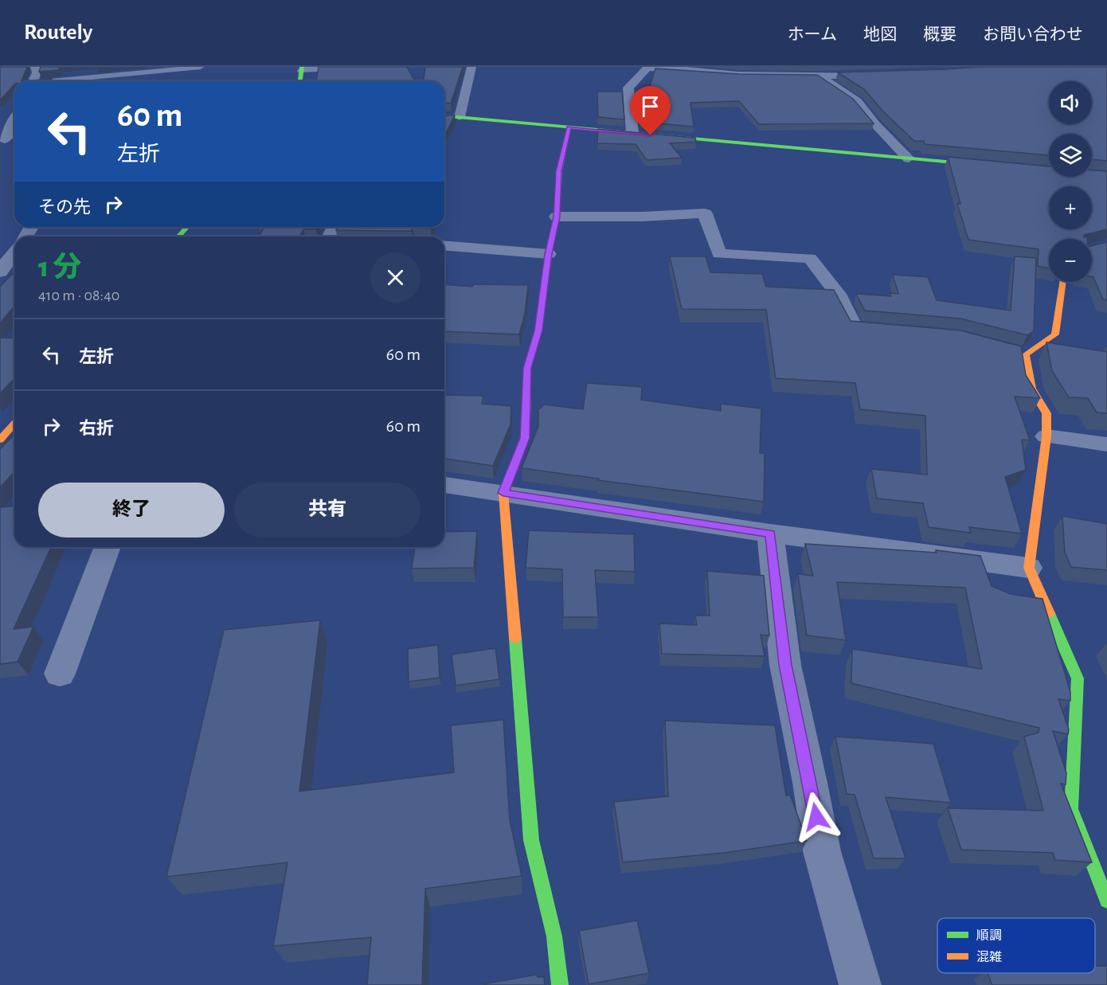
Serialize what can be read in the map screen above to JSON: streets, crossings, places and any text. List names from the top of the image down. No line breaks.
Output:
{"legend":["順調","混雑"],"page":{"header":"Routely","nav":["ホーム","地図","概要","お問い合わせ"],"map_buttons":["+","−"],"turn":["60 m","左折"],"then":"その先","heading":["1 分","410 m · 08:40"],"list":[{"name":"左折","value":"60 m"},{"name":"右折","value":"60 m"}],"buttons":["終了","共有"]}}
